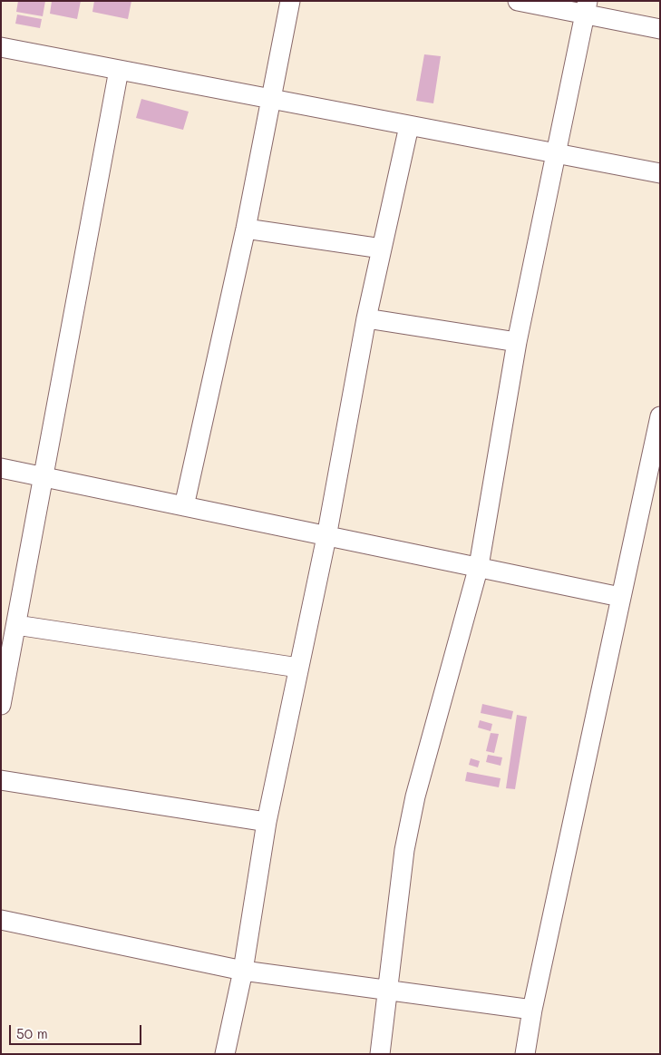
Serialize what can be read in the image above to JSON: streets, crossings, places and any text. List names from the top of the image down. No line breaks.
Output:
{"scale_bar":"50 m"}
